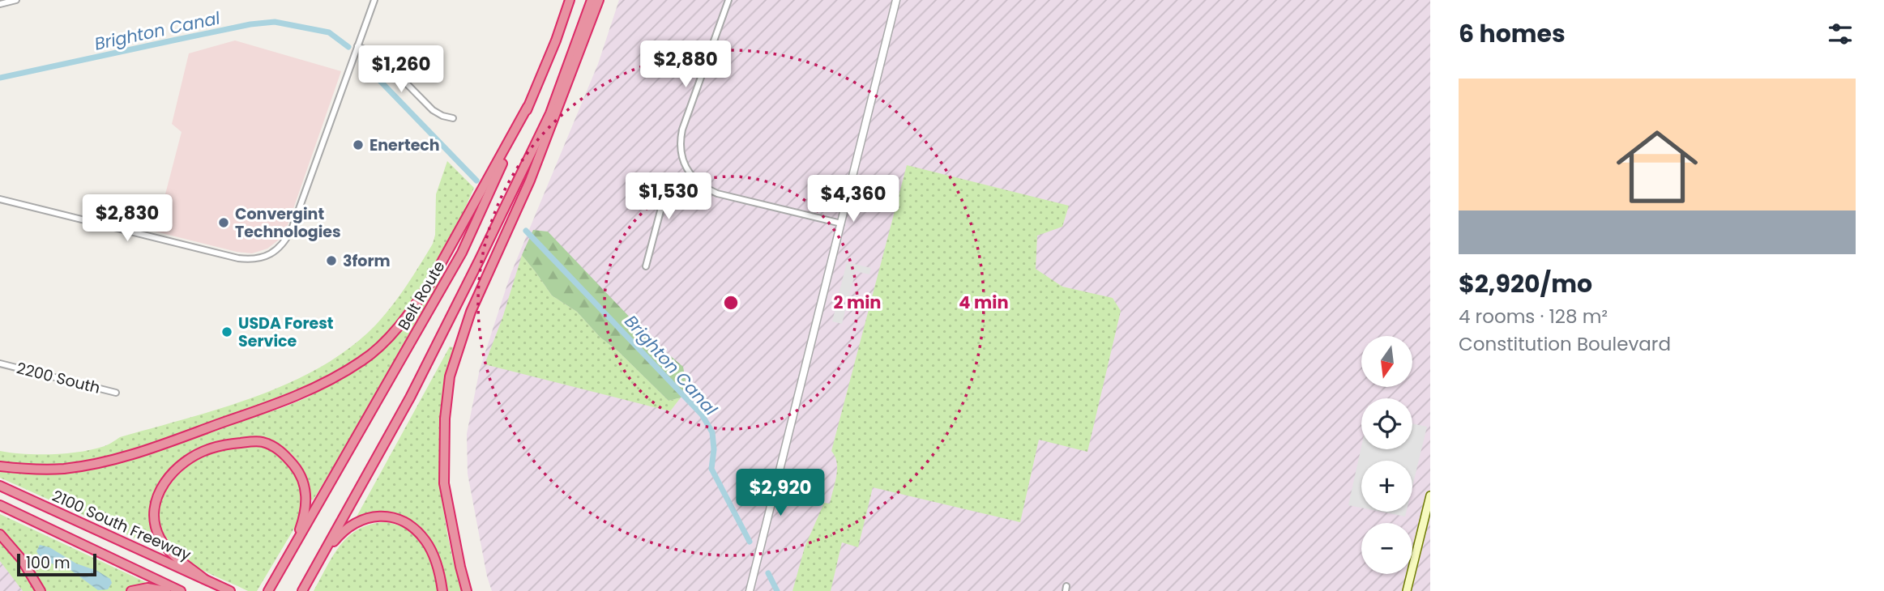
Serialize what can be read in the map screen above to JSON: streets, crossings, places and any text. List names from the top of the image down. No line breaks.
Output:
{"streets":{"highway":["Belt Route","2100 South Freeway"],"street":["2200 South"]},"water":["Brighton Canal"],"places":["Enertech","Convergint Technologies","3form","USDA Forest Service"],"scale_bar":"100 m","north":"bottom","page":{"heading":"6 homes","price":["$2,880","$1,260","$1,530","$4,360","$2,830","$2,920"],"list":[{"name":"$2,920/mo","note":"4 rooms · 128 m² · Constitution Boulevard"}],"map_buttons":["+","−"],"scale":"100 m"},"rings":["2 min","4 min"]}
